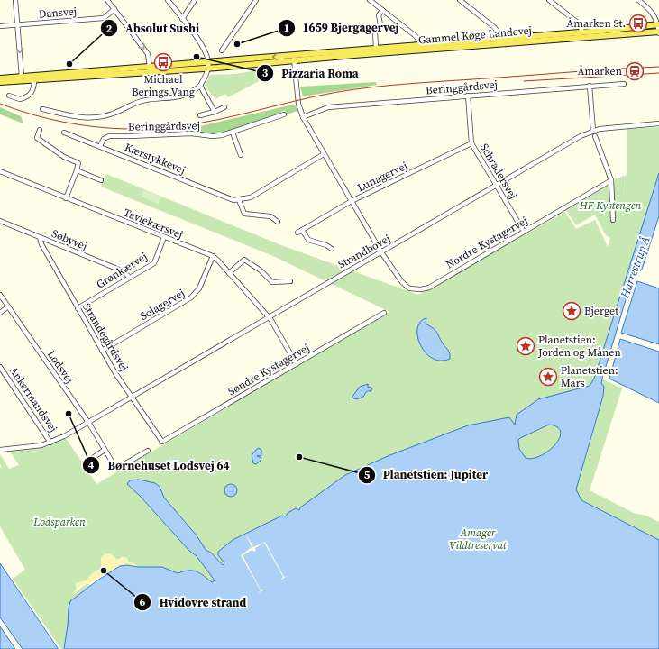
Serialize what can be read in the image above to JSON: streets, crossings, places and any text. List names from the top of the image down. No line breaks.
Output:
{"streets":{"main road":["Gammel Køge Landevej"],"street":["Dansvej","Beringgårdsvej","Kærstykkevej","Schradersvej","Lunagervej","Tavlekærsvej","Søbyvej","Nordre Kystagervej","Strandbovej","Grønkærvej","Solagervej","Strandegårdsvej","Lodsvej","Søndre Kystagervej","Ankermandsvej"]},"crossings":[["Gammel Køge Landevej","Nordre Kystagervej"],["Beringgårdsvej","Kærstykkevej"],["Beringgårdsvej","Schradersvej"],["Beringgårdsvej","Nordre Kystagervej"],["Schradersvej","Lunagervej"],["Schradersvej","Nordre Kystagervej"],["Schradersvej","Strandbovej"],["Lunagervej","Nordre Kystagervej"],["Tavlekærsvej","Strandbovej"],["Tavlekærsvej","Grønkærvej"],["Tavlekærsvej","Solagervej"],["Tavlekærsvej","Søndre Kystagervej"],["Søbyvej","Grønkærvej"],["Søbyvej","Strandegårdsvej"],["Nordre Kystagervej","Strandbovej"],["Strandbovej","Strandegårdsvej"],["Strandbovej","Lodsvej"],["Strandbovej","Ankermandsvej"],["Grønkærvej","Strandegårdsvej"],["Solagervej","Strandegårdsvej"],["Strandegårdsvej","Søndre Kystagervej"]],"water":["Harrestrup Å"],"parks":["HF Kystengen","Lodsparken","Amager Vildtreservat"],"places":{"bus stop":["Åmarken St.","Michael Berings Vang"],"other":["1659 Bjergagervej","Pizzaria Roma","Absolut Sushi","Børnehuset Lodsvej 64","Planetstien: Jupiter","Hvidovre strand"],"station":["Åmarken"],"place":["Bjerget","Planetstien: Jorden og Månen","Planetstien: Mars"]}}
